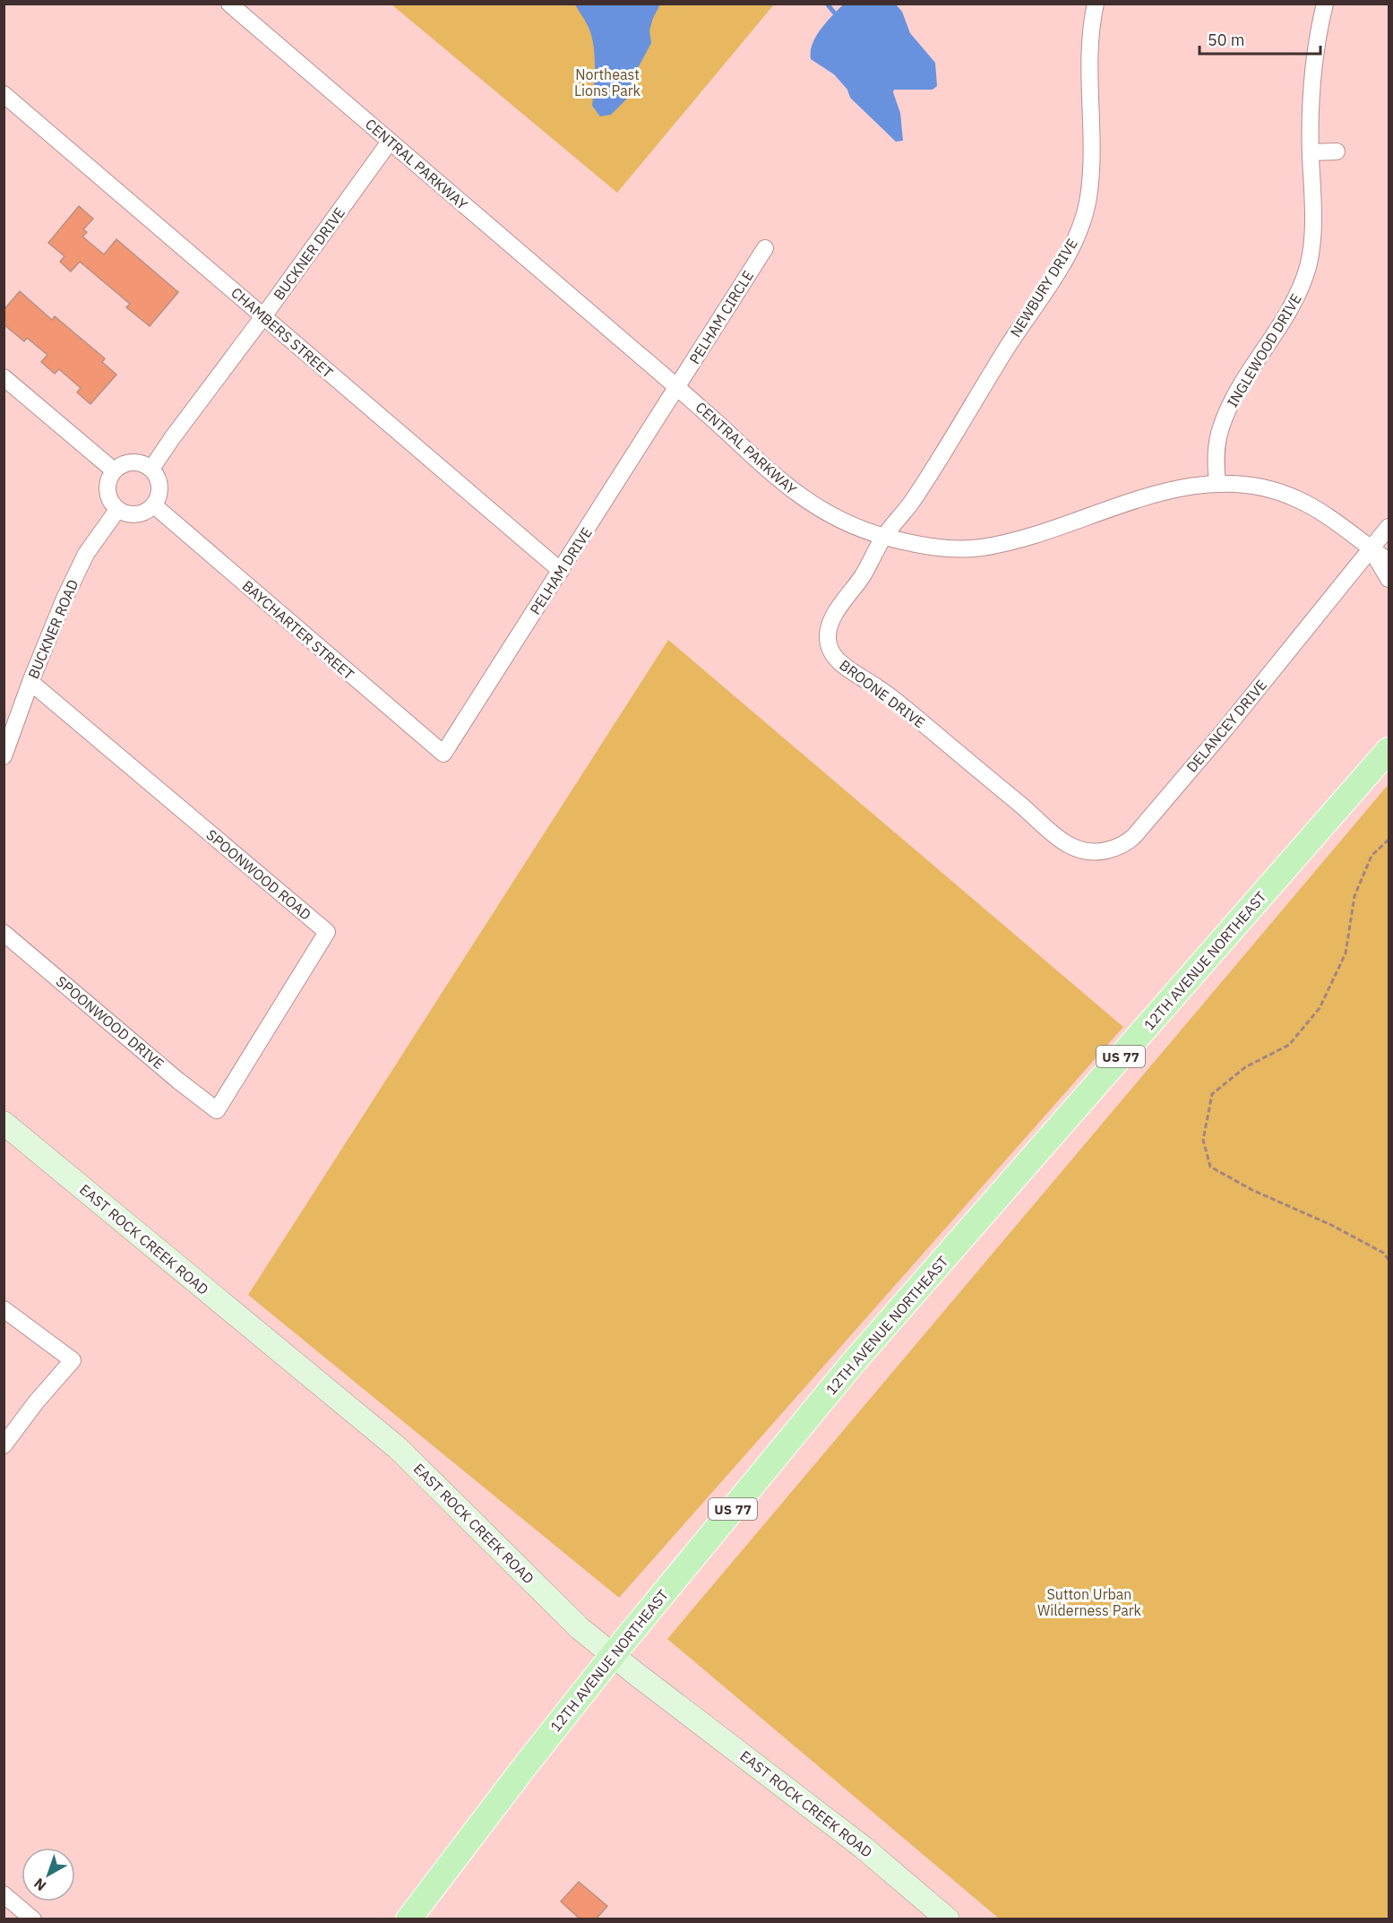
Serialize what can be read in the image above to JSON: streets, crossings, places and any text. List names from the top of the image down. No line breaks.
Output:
{"streets":{"main road":["12TH AVENUE NORTHEAST","US 77"],"street":["CENTRAL PARKWAY","BUCKNER DRIVE","NEWBURY DRIVE","PELHAM CIRCLE","CHAMBERS STREET","INGLEWOOD DRIVE","PELHAM DRIVE","BUCKNER ROAD","BAYCHARTER STREET","BROONE DRIVE","DELANCEY DRIVE","SPOONWOOD ROAD","SPOONWOOD DRIVE","EAST ROCK CREEK ROAD"]},"crossings":[["CENTRAL PARKWAY","BUCKNER DRIVE"],["CENTRAL PARKWAY","NEWBURY DRIVE"],["CENTRAL PARKWAY","PELHAM CIRCLE"],["CENTRAL PARKWAY","INGLEWOOD DRIVE"],["CENTRAL PARKWAY","PELHAM DRIVE"],["CENTRAL PARKWAY","BROONE DRIVE"],["CENTRAL PARKWAY","DELANCEY DRIVE"],["BUCKNER DRIVE","CHAMBERS STREET"],["BUCKNER DRIVE","BUCKNER ROAD"],["BUCKNER DRIVE","BAYCHARTER STREET"],["NEWBURY DRIVE","BROONE DRIVE"],["PELHAM CIRCLE","PELHAM DRIVE"],["CHAMBERS STREET","PELHAM DRIVE"],["PELHAM DRIVE","BAYCHARTER STREET"],["BUCKNER ROAD","BAYCHARTER STREET"],["BUCKNER ROAD","SPOONWOOD ROAD"],["BROONE DRIVE","DELANCEY DRIVE"],["SPOONWOOD ROAD","SPOONWOOD DRIVE"],["12TH AVENUE NORTHEAST","EAST ROCK CREEK ROAD"]],"parks":["Northeast Lions Park","Sutton Urban Wilderness Park"],"scale_bar":"50 m","north":"bottom left"}
